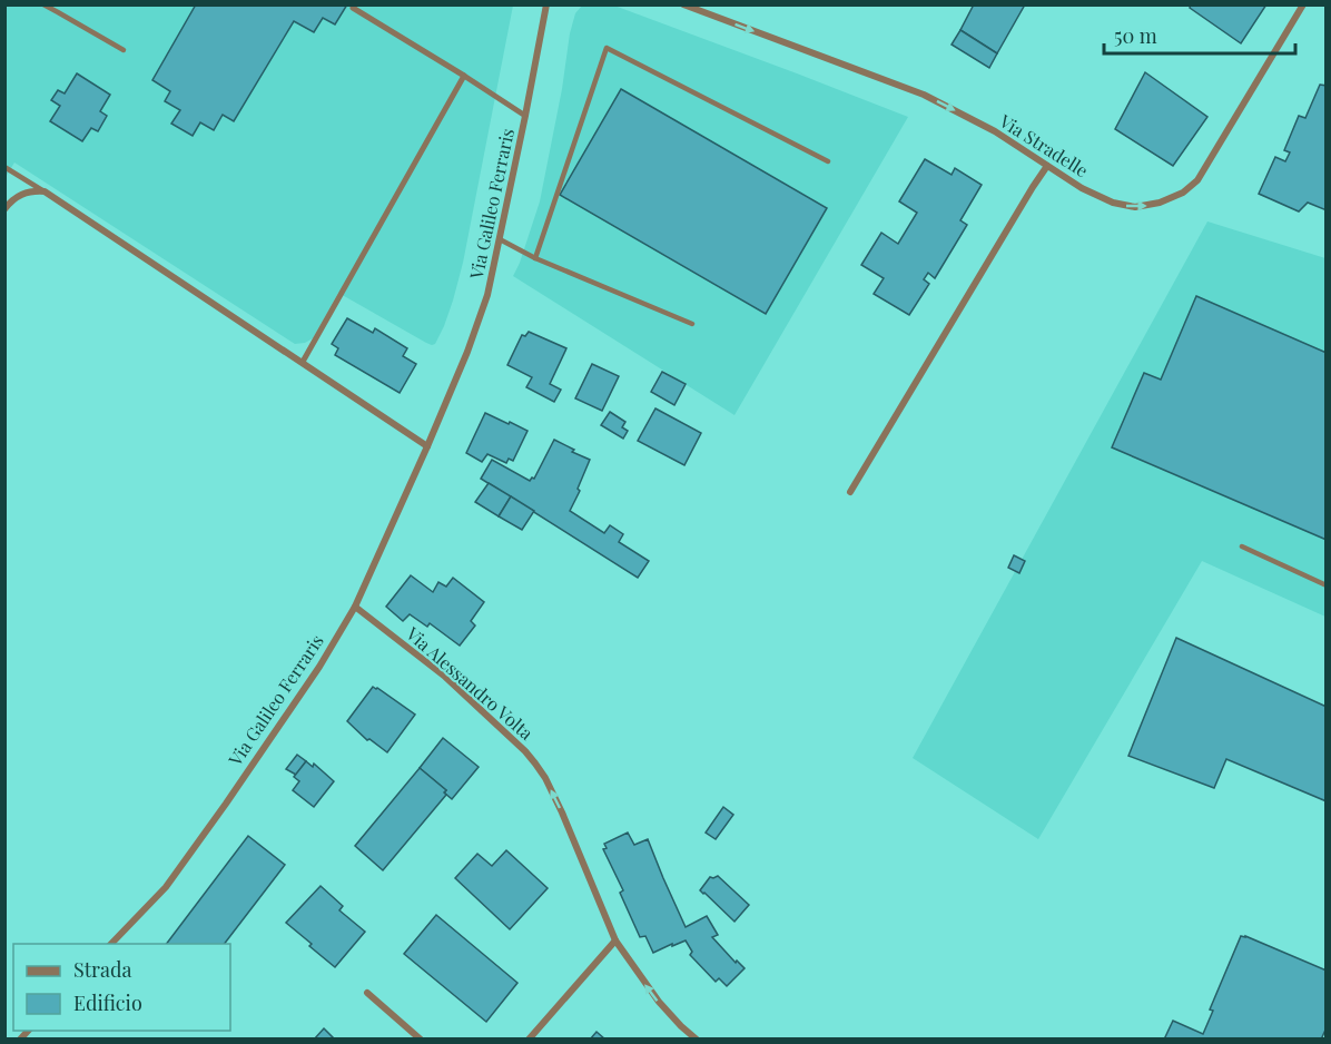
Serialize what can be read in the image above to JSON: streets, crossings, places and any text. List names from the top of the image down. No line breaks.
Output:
{"streets":{"street":["Via Stradelle","Via Galileo Ferraris","Via Alessandro Volta"]},"crossings":[["Via Galileo Ferraris","Via Alessandro Volta"]],"one_way":["Via Stradelle","Via Alessandro Volta"],"legend":["Strada","Edificio"],"scale_bar":"50 m"}
